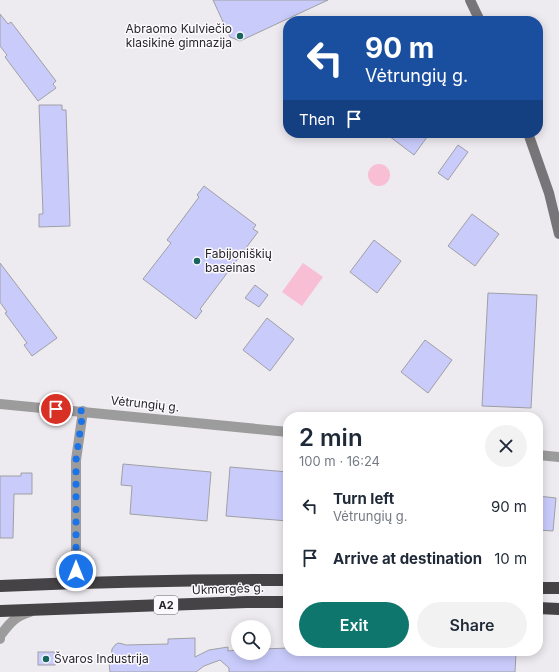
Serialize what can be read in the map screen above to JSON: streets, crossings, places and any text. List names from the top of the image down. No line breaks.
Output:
{"streets":{"highway":["Ukmergės g.","A2"],"street":["Vėtrungių g."]},"places":["Abraomo Kulviečio klasikinė gimnazija","Fabijoniškių baseinas","Švaros Industrija"],"page":{"turn":["90 m","Vėtrungių g."],"then":"Then","heading":["2 min","100 m · 16:24"],"list":[{"name":"Turn left","note":"Vėtrungių g.","value":"90 m"},{"name":"Arrive at destination","value":"10 m"}],"buttons":["Exit","Share"]}}
